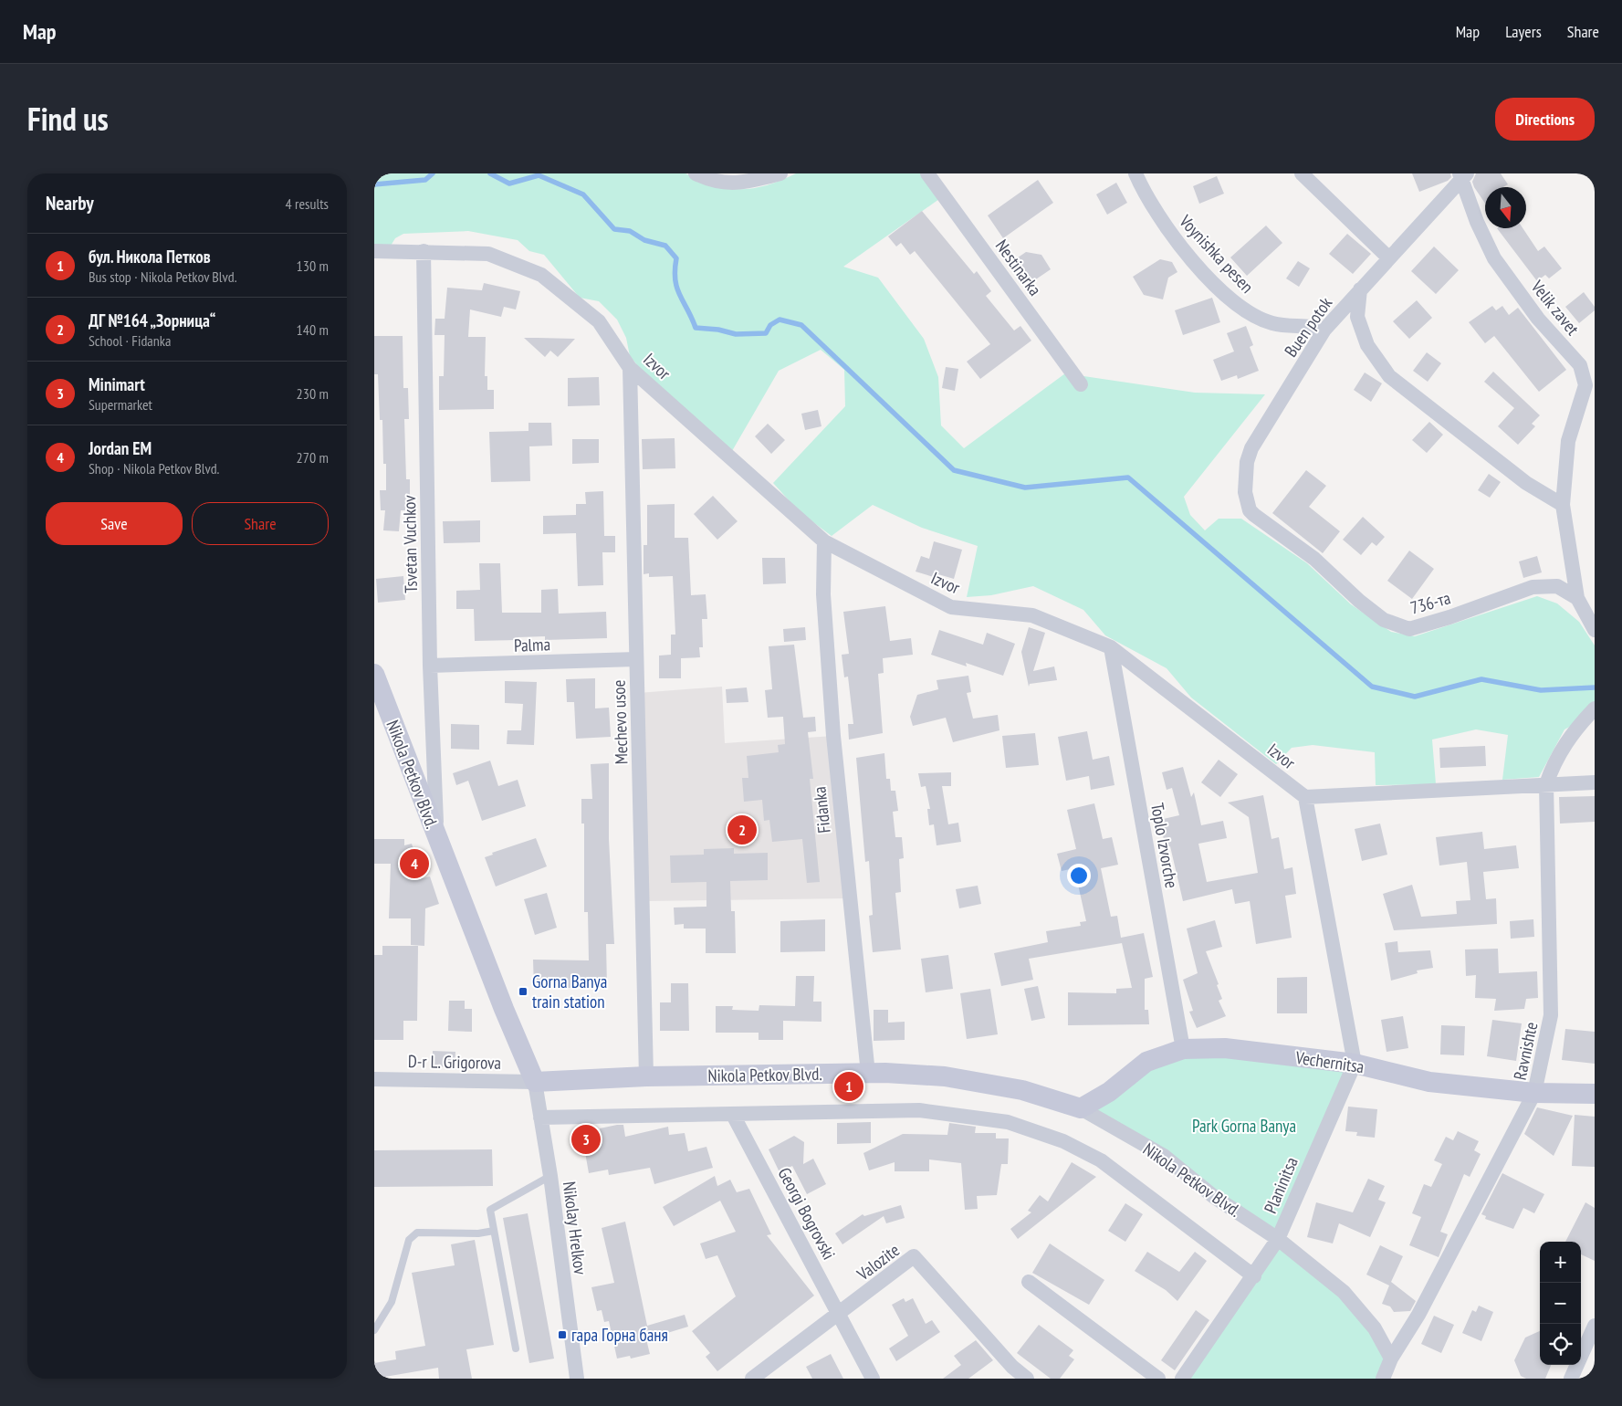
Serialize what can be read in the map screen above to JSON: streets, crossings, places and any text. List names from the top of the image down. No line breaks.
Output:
{"streets":{"street":["Voynishka pesen","Nestinarka","Velik zavet","Buen potok","Izvor","Tsvetan Vuchkov","736-та","Palma","Mechevo usoe","Nikola Petkov Blvd.","Fidanka","Toplo Izvorche","Ravnishte","D-r L. Grigorova","Vechernitsa","Planinitsa","Georgi Bogrovski","Nikolay Hrelkov","Valozite"]},"crossings":[["Voynishka pesen","Buen potok"],["Velik zavet","Buen potok"],["Velik zavet","736-та"],["Buen potok","736-та"],["Izvor","Tsvetan Vuchkov"],["Izvor","Mechevo usoe"],["Izvor","Fidanka"],["Izvor","Toplo Izvorche"],["Tsvetan Vuchkov","Palma"],["Tsvetan Vuchkov","Nikola Petkov Blvd."],["Palma","Mechevo usoe"],["Mechevo usoe","Nikola Petkov Blvd."],["Nikola Petkov Blvd.","Fidanka"],["Nikola Petkov Blvd.","Ravnishte"],["Nikola Petkov Blvd.","D-r L. Grigorova"],["Nikola Petkov Blvd.","Vechernitsa"],["Nikola Petkov Blvd.","Planinitsa"],["Nikola Petkov Blvd.","Nikolay Hrelkov"],["Toplo Izvorche","Vechernitsa"],["Ravnishte","Vechernitsa"],["D-r L. Grigorova","Nikolay Hrelkov"],["Vechernitsa","Planinitsa"],["Georgi Bogrovski","Valozite"]],"parks":["Park Gorna Banya"],"places":{"transit":["Gorna Banya train station","гара Горна баня"]},"north":"bottom","page":{"header":"Map","nav":["Map","Layers","Share"],"title":"Find us","buttons":["Directions",["Save","Share"]],"heading":["Nearby","4 results"],"list":[{"mark":"1","name":"бул. Никола Петков","note":"Bus stop · Nikola Petkov Blvd.","value":"130 m"},{"mark":"2","name":"ДГ №164 „Зорница“","note":"School · Fidanka","value":"140 m"},{"mark":"3","name":"Minimart","note":"Supermarket","value":"230 m"},{"mark":"4","name":"Jordan EM","note":"Shop · Nikola Petkov Blvd.","value":"270 m"}],"pins":["2","4","1","3"],"map_buttons":["+","−"]}}
